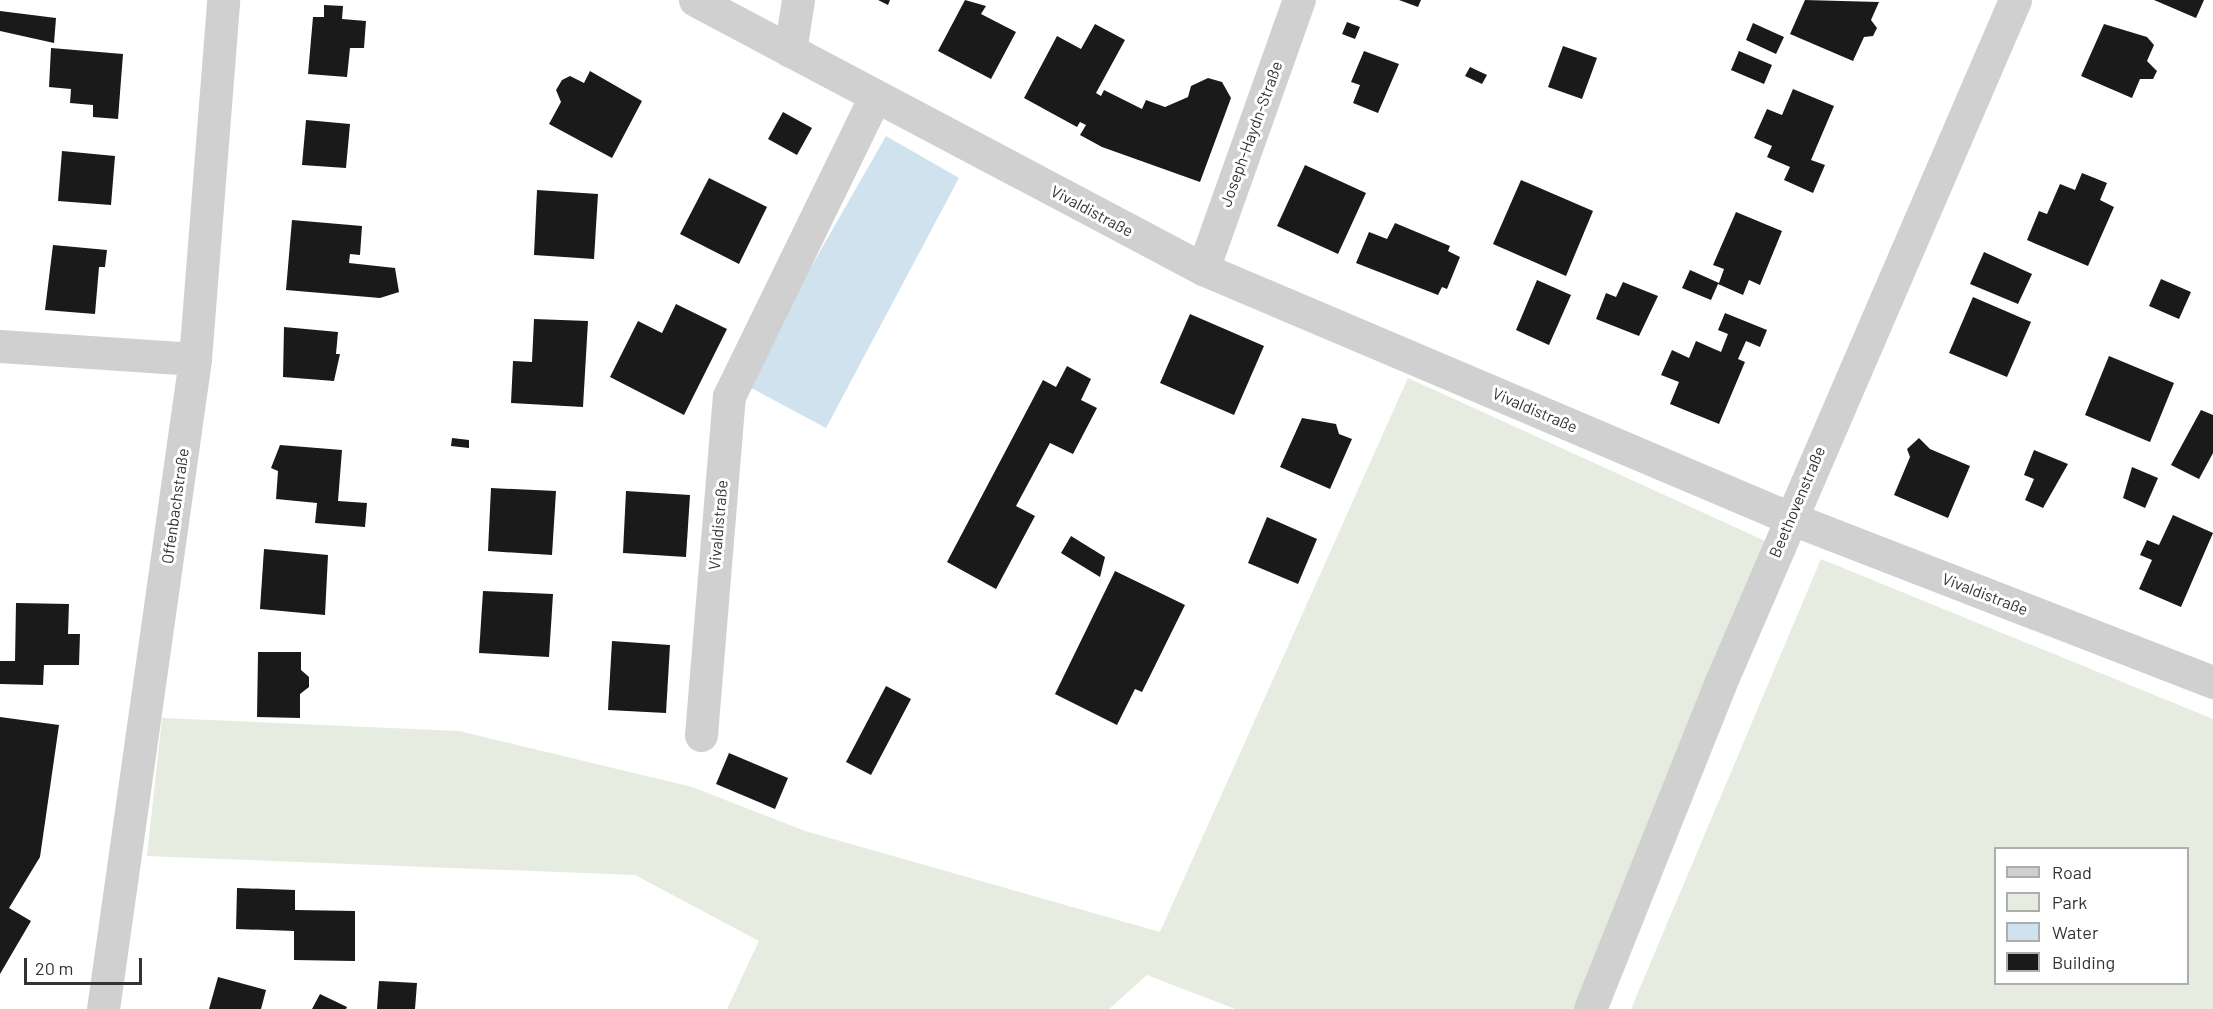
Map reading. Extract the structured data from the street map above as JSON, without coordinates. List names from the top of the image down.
{
  "streets": {
    "street": [
      "Joseph-Haydn-Straße",
      "Vivaldistraße",
      "Beethovenstraße",
      "Offenbachstraße"
    ]
  },
  "crossings": [
    ["Joseph-Haydn-Straße", "Vivaldistraße"],
    ["Vivaldistraße", "Beethovenstraße"]
  ],
  "legend": [
    "Road",
    "Park",
    "Water",
    "Building"
  ],
  "scale_bar": "20 m"
}
